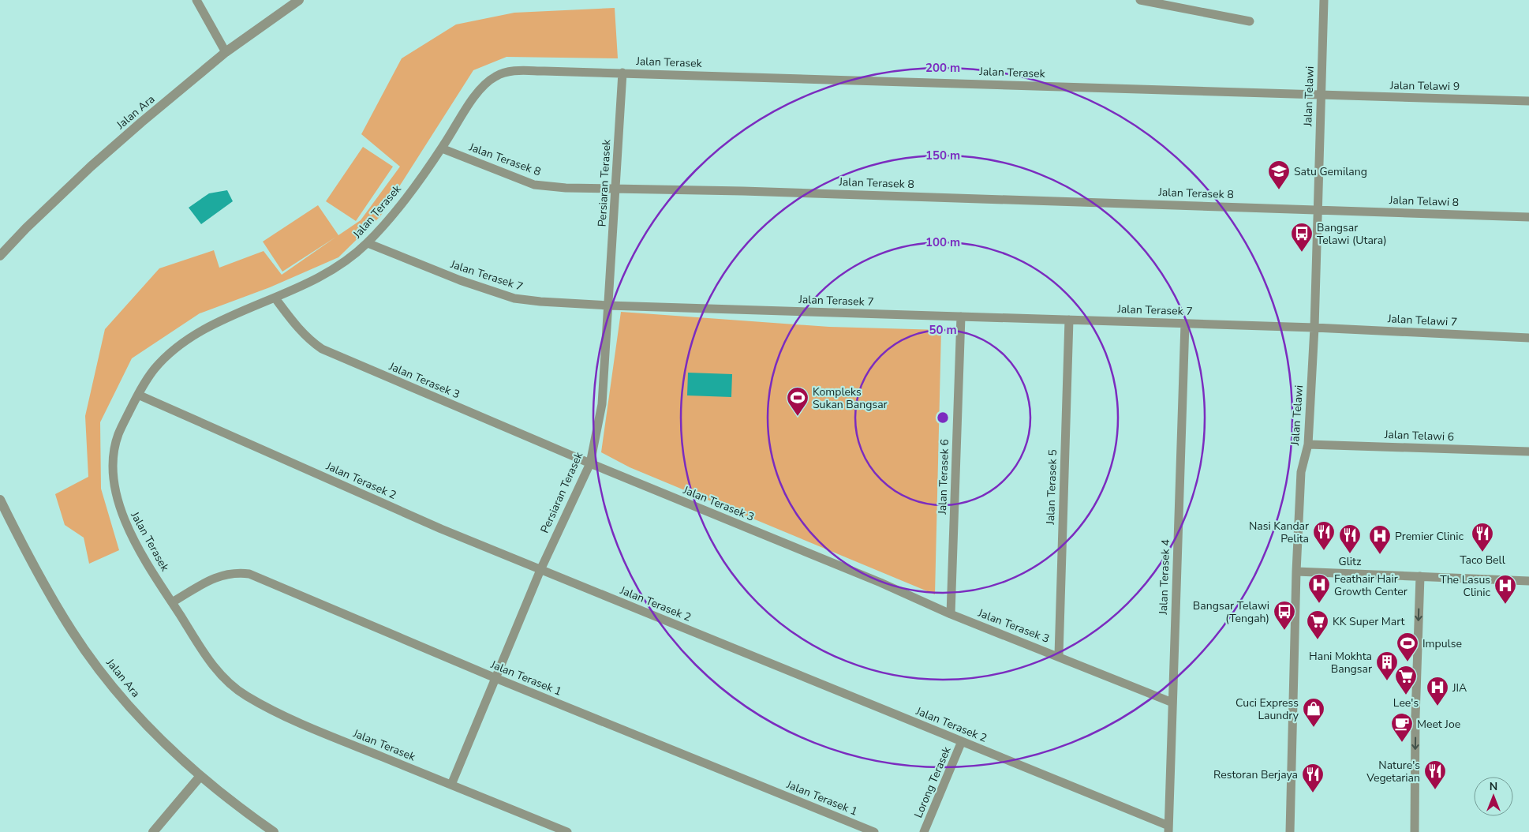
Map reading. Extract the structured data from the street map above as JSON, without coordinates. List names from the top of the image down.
{
  "streets": {
    "street": [
      "Jalan Terasek",
      "Jalan Telawi 9",
      "Jalan Telawi",
      "Jalan Ara",
      "Jalan Terasek 8",
      "Persiaran Terasek",
      "Jalan Telawi 8",
      "Jalan Terasek 7",
      "Jalan Telawi 7",
      "Jalan Terasek 3",
      "Jalan Telawi 6",
      "Jalan Terasek 6",
      "Jalan Terasek 2",
      "Jalan Terasek 5",
      "Jalan Terasek 4",
      "Jalan Terasek 1",
      "Lorong Terasek"
    ]
  },
  "crossings": [
    ["Jalan Terasek", "Jalan Telawi 9"],
    ["Jalan Terasek", "Jalan Telawi"],
    ["Jalan Terasek", "Jalan Terasek 8"],
    ["Jalan Terasek", "Persiaran Terasek"],
    ["Jalan Terasek", "Jalan Terasek 7"],
    ["Jalan Terasek", "Jalan Terasek 3"],
    ["Jalan Terasek", "Jalan Terasek 2"],
    ["Jalan Terasek", "Jalan Terasek 1"],
    ["Jalan Telawi 9", "Jalan Telawi"],
    ["Jalan Telawi", "Jalan Terasek 8"],
    ["Jalan Telawi", "Jalan Telawi 8"],
    ["Jalan Telawi", "Jalan Terasek 7"],
    ["Jalan Telawi", "Jalan Telawi 7"],
    ["Jalan Telawi", "Jalan Telawi 6"],
    ["Jalan Terasek 8", "Persiaran Terasek"],
    ["Jalan Terasek 8", "Jalan Telawi 8"],
    ["Persiaran Terasek", "Jalan Terasek 7"],
    ["Persiaran Terasek", "Jalan Terasek 3"],
    ["Persiaran Terasek", "Jalan Terasek 2"],
    ["Persiaran Terasek", "Jalan Terasek 1"],
    ["Jalan Terasek 7", "Jalan Telawi 7"],
    ["Jalan Terasek 7", "Jalan Terasek 6"],
    ["Jalan Terasek 7", "Jalan Terasek 5"],
    ["Jalan Terasek 7", "Jalan Terasek 4"],
    ["Jalan Terasek 3", "Jalan Terasek 6"],
    ["Jalan Terasek 3", "Jalan Terasek 5"],
    ["Jalan Terasek 3", "Jalan Terasek 4"],
    ["Jalan Terasek 2", "Jalan Terasek 4"],
    ["Jalan Terasek 2", "Lorong Terasek"]
  ],
  "places": {
    "school or university": ["Satu Gemilang"],
    "bus stop": ["Bangsar Telawi (Utara)", "Bangsar Telawi (Tengah)"],
    "sports": ["Kompleks Sukan Bangsar", "Impulse"],
    "restaurant": [
      "Nasi Kandar Pelita",
      "Taco Bell",
      "Glitz",
      "Nature's Vegetarian",
      "Restoran Berjaya"
    ],
    "hospital": [
      "Premier Clinic",
      "Feathair Hair Growth Center",
      "The Lasus Clinic",
      "JIA"
    ],
    "supermarket": ["KK Super Mart", "Lee's"],
    "building": ["Hani Mokhta Bangsar"],
    "shop": ["Cuci Express Laundry"],
    "cafe": ["Meet Joe"]
  },
  "north": "top",
  "rings": [
    "200 m",
    "150 m",
    "100 m",
    "50 m"
  ]
}
